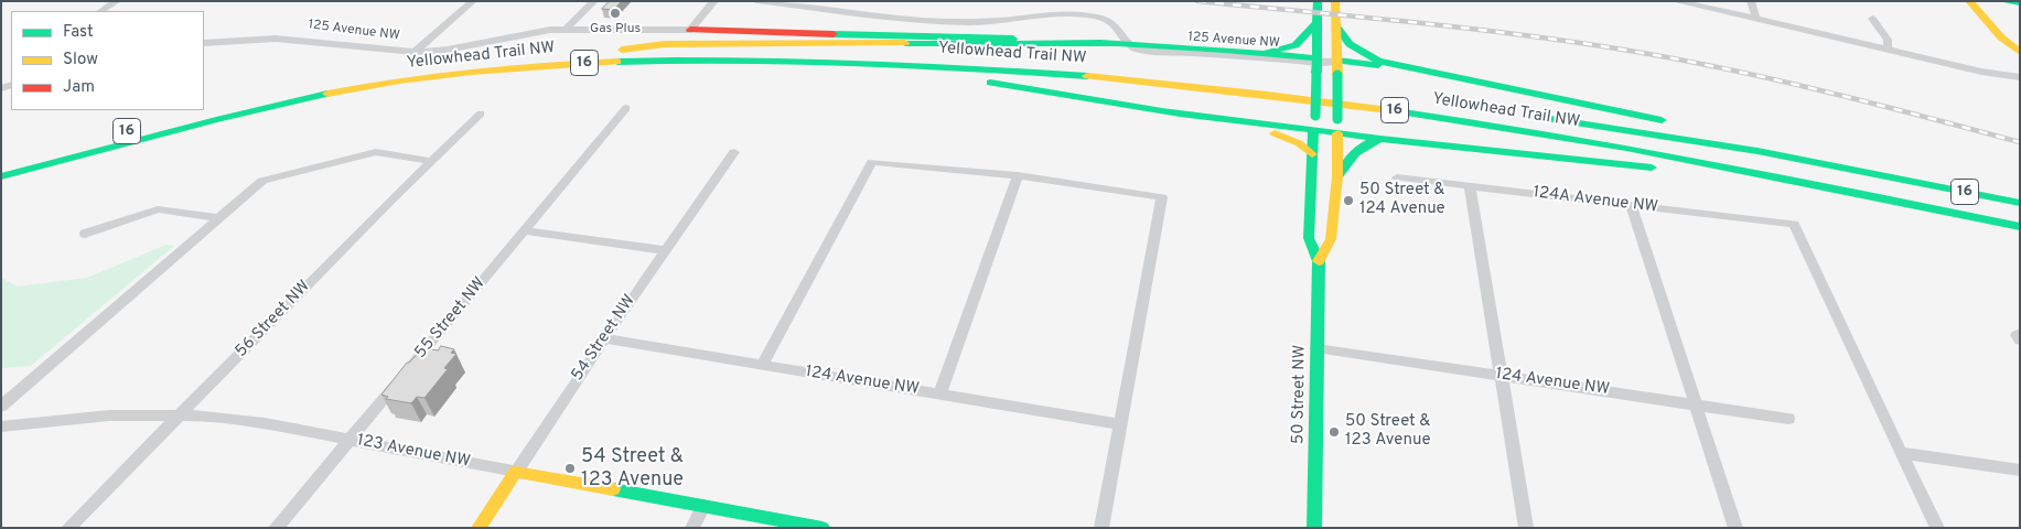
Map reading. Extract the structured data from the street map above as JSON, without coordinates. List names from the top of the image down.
{
  "streets": {
    "main road": [
      "125 Avenue NW",
      "Yellowhead Trail NW",
      "16",
      "54 Street NW",
      "50 Street NW",
      "123 Avenue NW"
    ],
    "street": [
      "124A Avenue NW",
      "55 Street NW",
      "56 Street NW",
      "124 Avenue NW"
    ]
  },
  "crossings": [
    ["125 Avenue NW", "50 Street NW"],
    ["55 Street NW", "123 Avenue NW"],
    ["56 Street NW", "123 Avenue NW"],
    ["54 Street NW", "124 Avenue NW"],
    ["54 Street NW", "123 Avenue NW"],
    ["124 Avenue NW", "50 Street NW"]
  ],
  "places": [
    "Gas Plus",
    "50 Street & 124 Avenue",
    "50 Street & 123 Avenue",
    "54 Street & 123 Avenue"
  ],
  "legend": ["Fast", "Slow", "Jam"]
}
